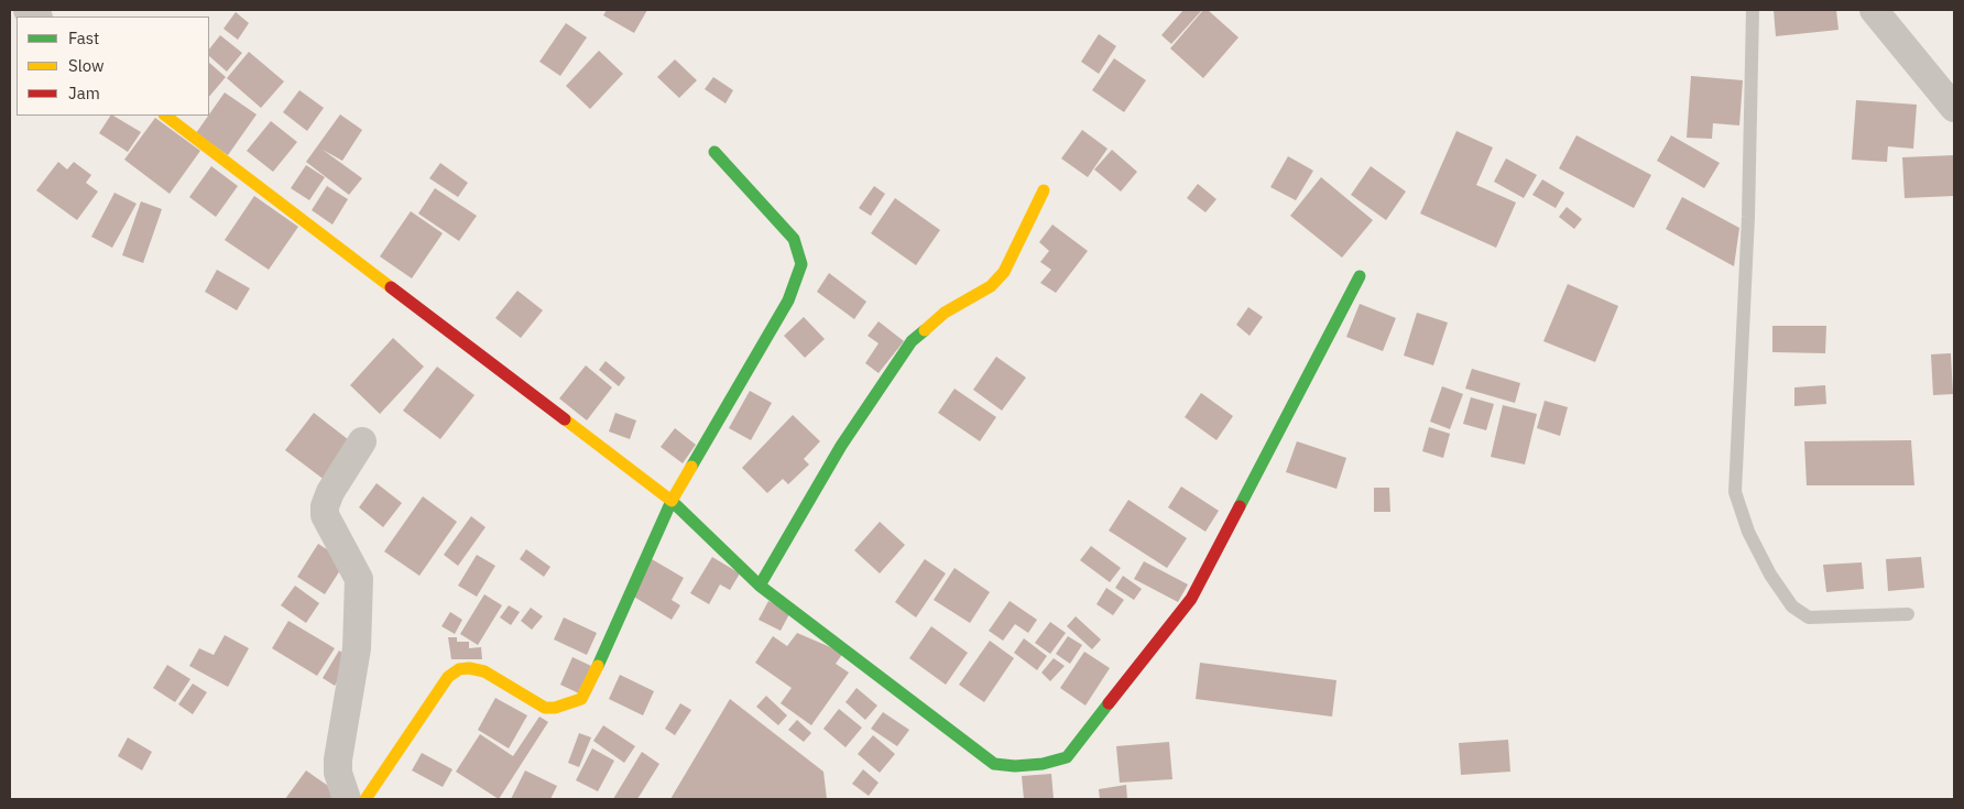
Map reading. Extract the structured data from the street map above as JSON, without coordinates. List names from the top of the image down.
{
  "legend": ["Fast", "Slow", "Jam"]
}
